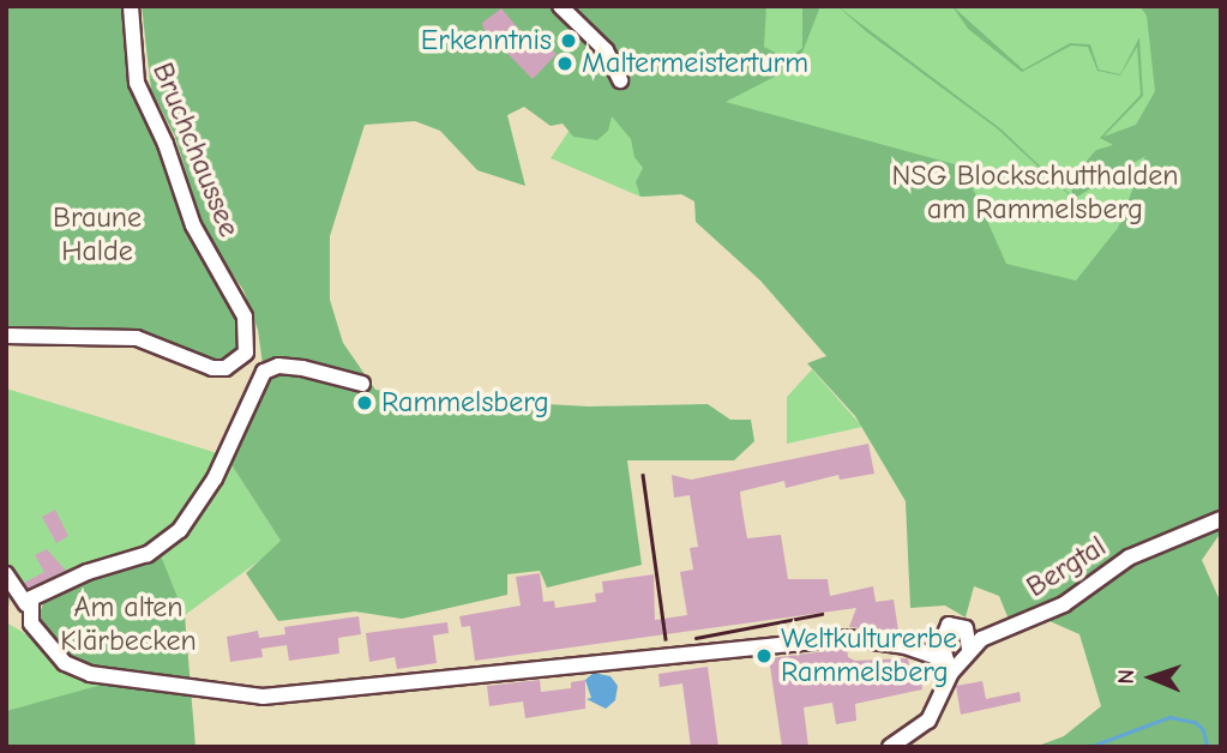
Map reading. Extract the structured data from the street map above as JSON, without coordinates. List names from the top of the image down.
{
  "streets": {
    "street": ["Bruchchaussee", "Bergtal"]
  },
  "parks": ["NSG Blockschutthalden am Rammelsberg", "Braune Halde", "Am alten Klärbecken"],
  "places": [
    "Erkenntnis",
    "Maltermeisterturm",
    "Rammelsberg",
    "Weltkulturerbe Rammelsberg"
  ],
  "north": "left"
}
